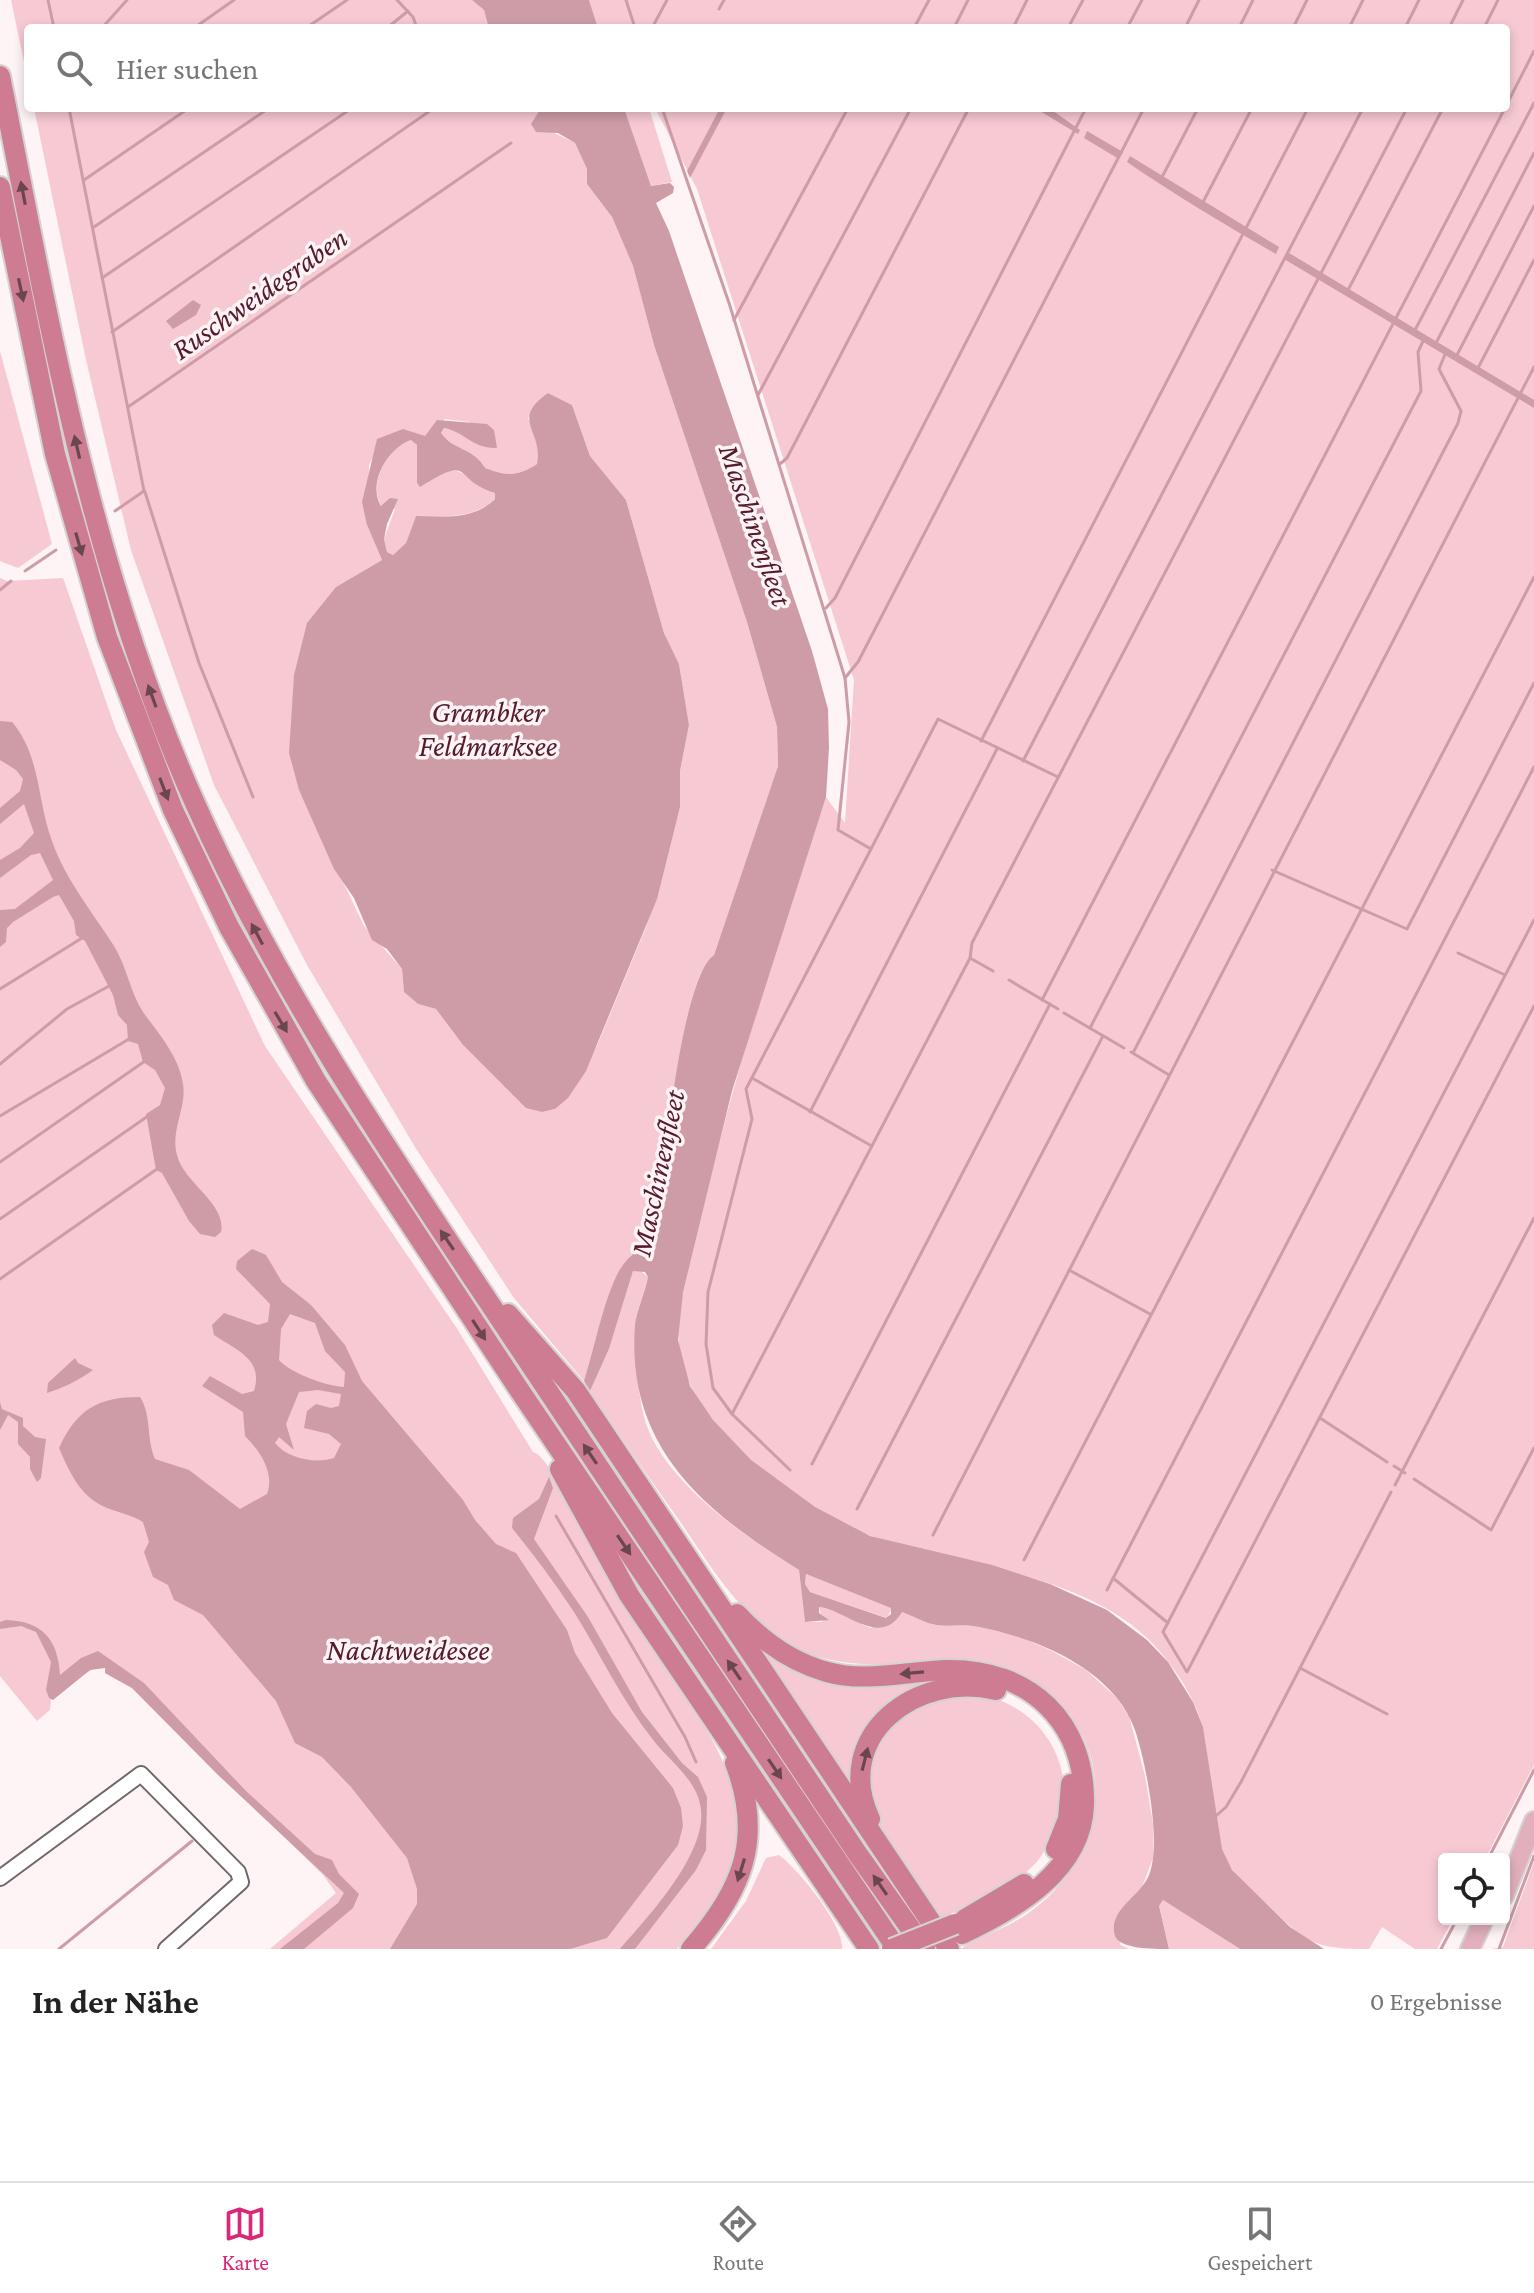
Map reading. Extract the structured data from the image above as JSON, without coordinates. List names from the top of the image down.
{
  "water": [
    "Ruschweidegraben",
    "Maschinenfleet",
    "Grambker Feldmarksee",
    "Nachtweidesee"
  ],
  "page": {
    "search": "Hier suchen",
    "heading": ["In der Nähe", "0 Ergebnisse"],
    "nav": ["Karte", "Route", "Gespeichert"]
  }
}
